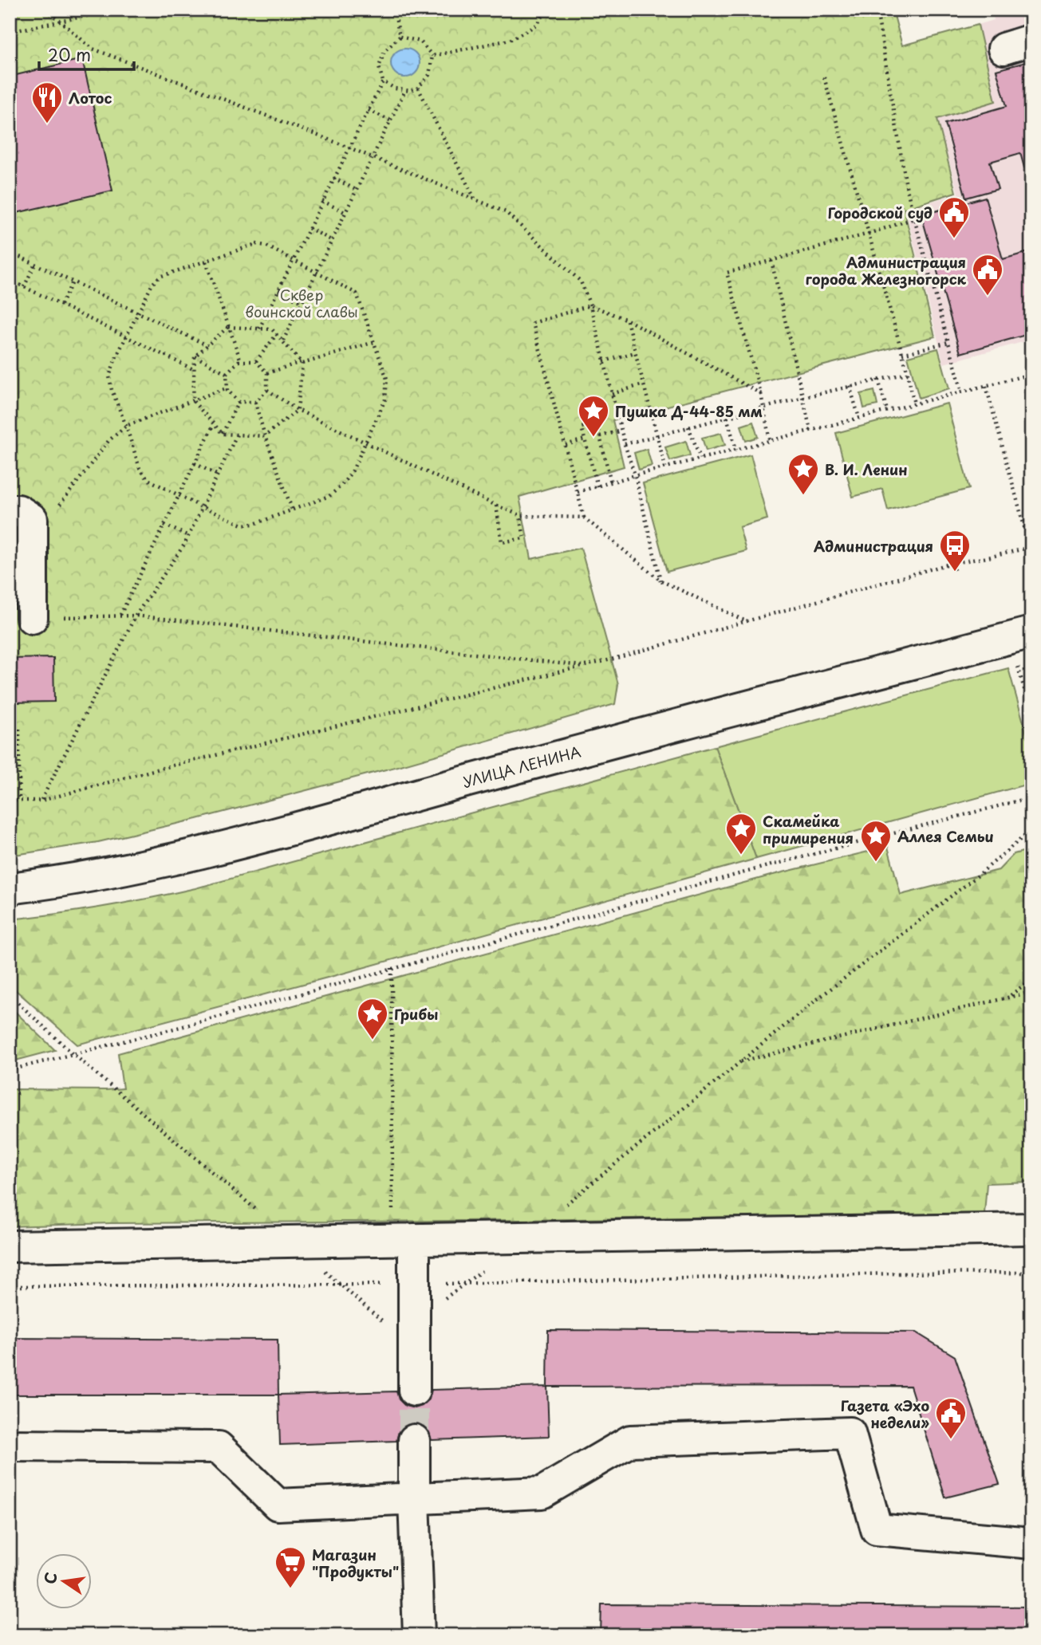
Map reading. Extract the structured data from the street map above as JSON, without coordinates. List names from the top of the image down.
{
  "streets": {
    "main road": ["УЛИЦА ЛЕНИНА"]
  },
  "parks": ["Сквер воинской славы"],
  "places": {
    "restaurant": ["Лотос"],
    "public building": ["Городской суд", "Администрация города Железногорск", "Газета «Эхо недели»"],
    "place": [
      "Пушка Д-44-85 мм",
      "В. И. Ленин",
      "Скамейка примирения",
      "Аллея Семьи",
      "Грибы"
    ],
    "bus stop": ["Администрация"],
    "supermarket": ["Магазин \"Продукты\""]
  },
  "scale_bar": "20 m",
  "north": "left"
}
